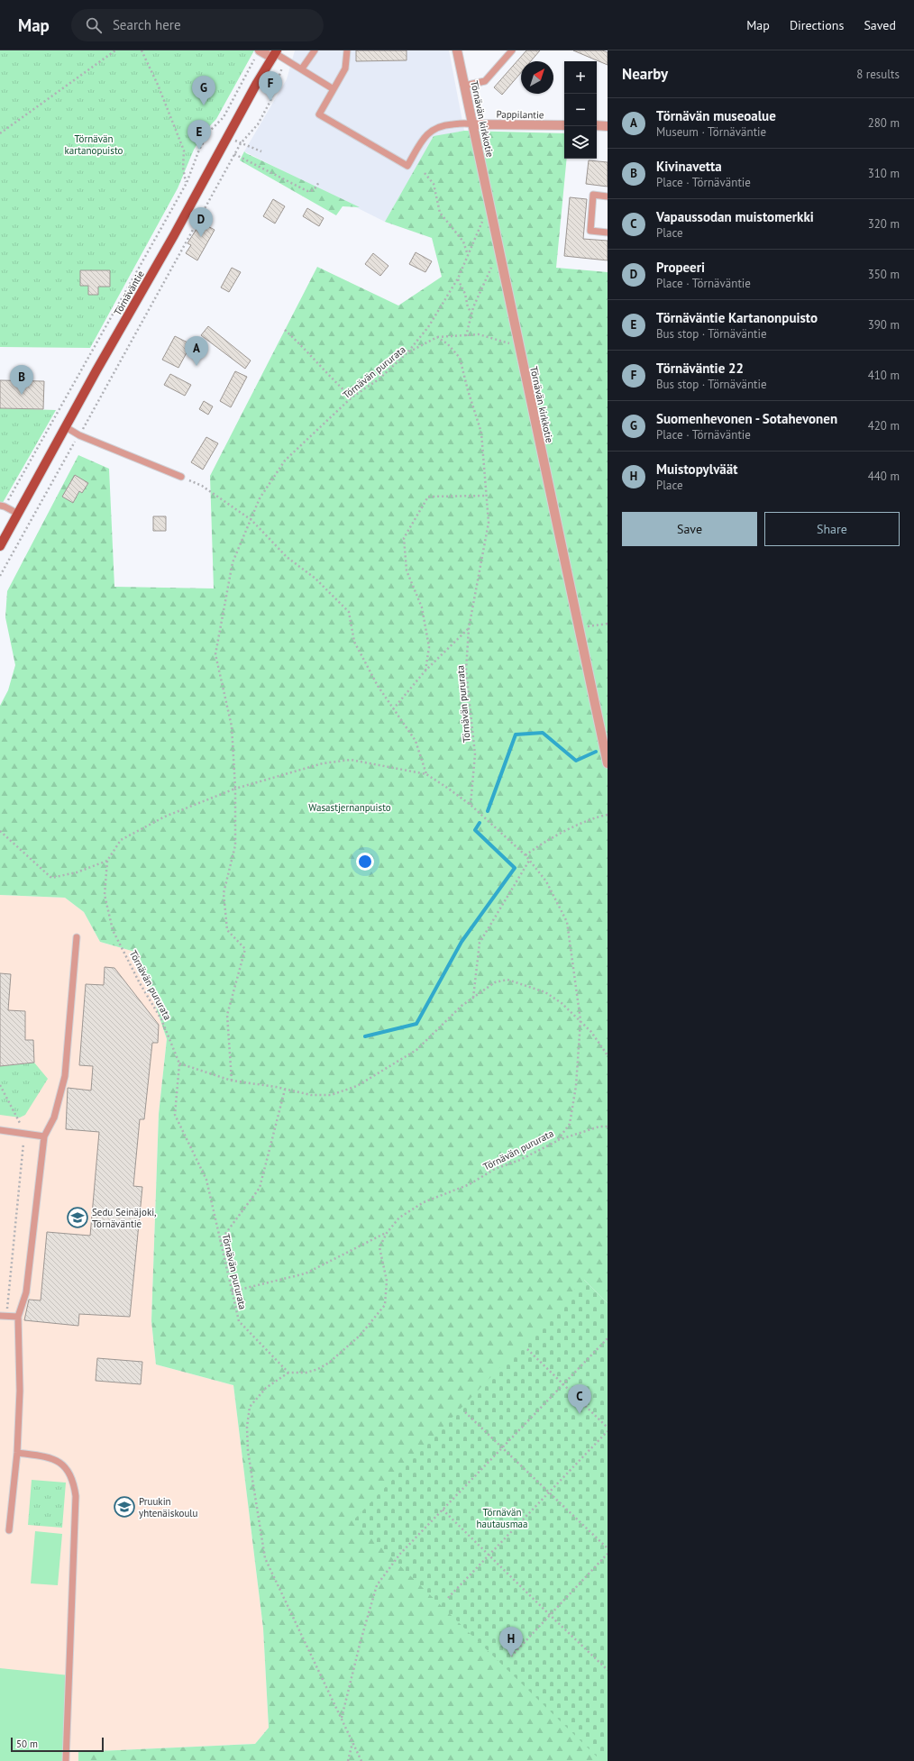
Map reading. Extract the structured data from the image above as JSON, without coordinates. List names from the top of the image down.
{
  "streets": {
    "main road": ["Törnäväntie"],
    "street": ["Pappilantie", "Törnävän kirkkotie"],
    "path": ["Törnävän pururata"]
  },
  "crossings": [
    ["Pappilantie", "Törnävän kirkkotie"]
  ],
  "parks": ["Törnävän kartanopuisto", "Wasastjernanpuisto", "Törnävän hautausmaa"],
  "places": {
    "school or university": ["Sedu Seinäjoki, Törnäväntie", "Pruukin yhtenäiskoulu"]
  },
  "scale_bar": "50 m",
  "north": "top right",
  "page": {
    "header": "Map",
    "search": "Search here",
    "nav": ["Map", "Directions", "Saved"],
    "heading": ["Nearby", "8 results"],
    "map_buttons": ["+", "−"],
    "pins": [
      "F",
      "G",
      "E",
      "D",
      "A",
      "B",
      "C",
      "H"
    ],
    "list": [
      {
        "mark": "A",
        "name": "Törnävän museoalue",
        "note": "Museum · Törnäväntie",
        "value": "280 m"
      },
      {
        "mark": "B",
        "name": "Kivinavetta",
        "note": "Place · Törnäväntie",
        "value": "310 m"
      },
      {
        "mark": "C",
        "name": "Vapaussodan muistomerkki",
        "note": "Place",
        "value": "320 m"
      },
      {
        "mark": "D",
        "name": "Propeeri",
        "note": "Place · Törnäväntie",
        "value": "350 m"
      },
      {
        "mark": "E",
        "name": "Törnäväntie Kartanonpuisto",
        "note": "Bus stop · Törnäväntie",
        "value": "390 m"
      },
      {
        "mark": "F",
        "name": "Törnäväntie 22",
        "note": "Bus stop · Törnäväntie",
        "value": "410 m"
      },
      {
        "mark": "G",
        "name": "Suomenhevonen - Sotahevonen",
        "note": "Place · Törnäväntie",
        "value": "420 m"
      },
      {
        "mark": "H",
        "name": "Muistopylväät",
        "note": "Place",
        "value": "440 m"
      }
    ],
    "buttons": ["Save", "Share"],
    "scale": "50 m"
  }
}
